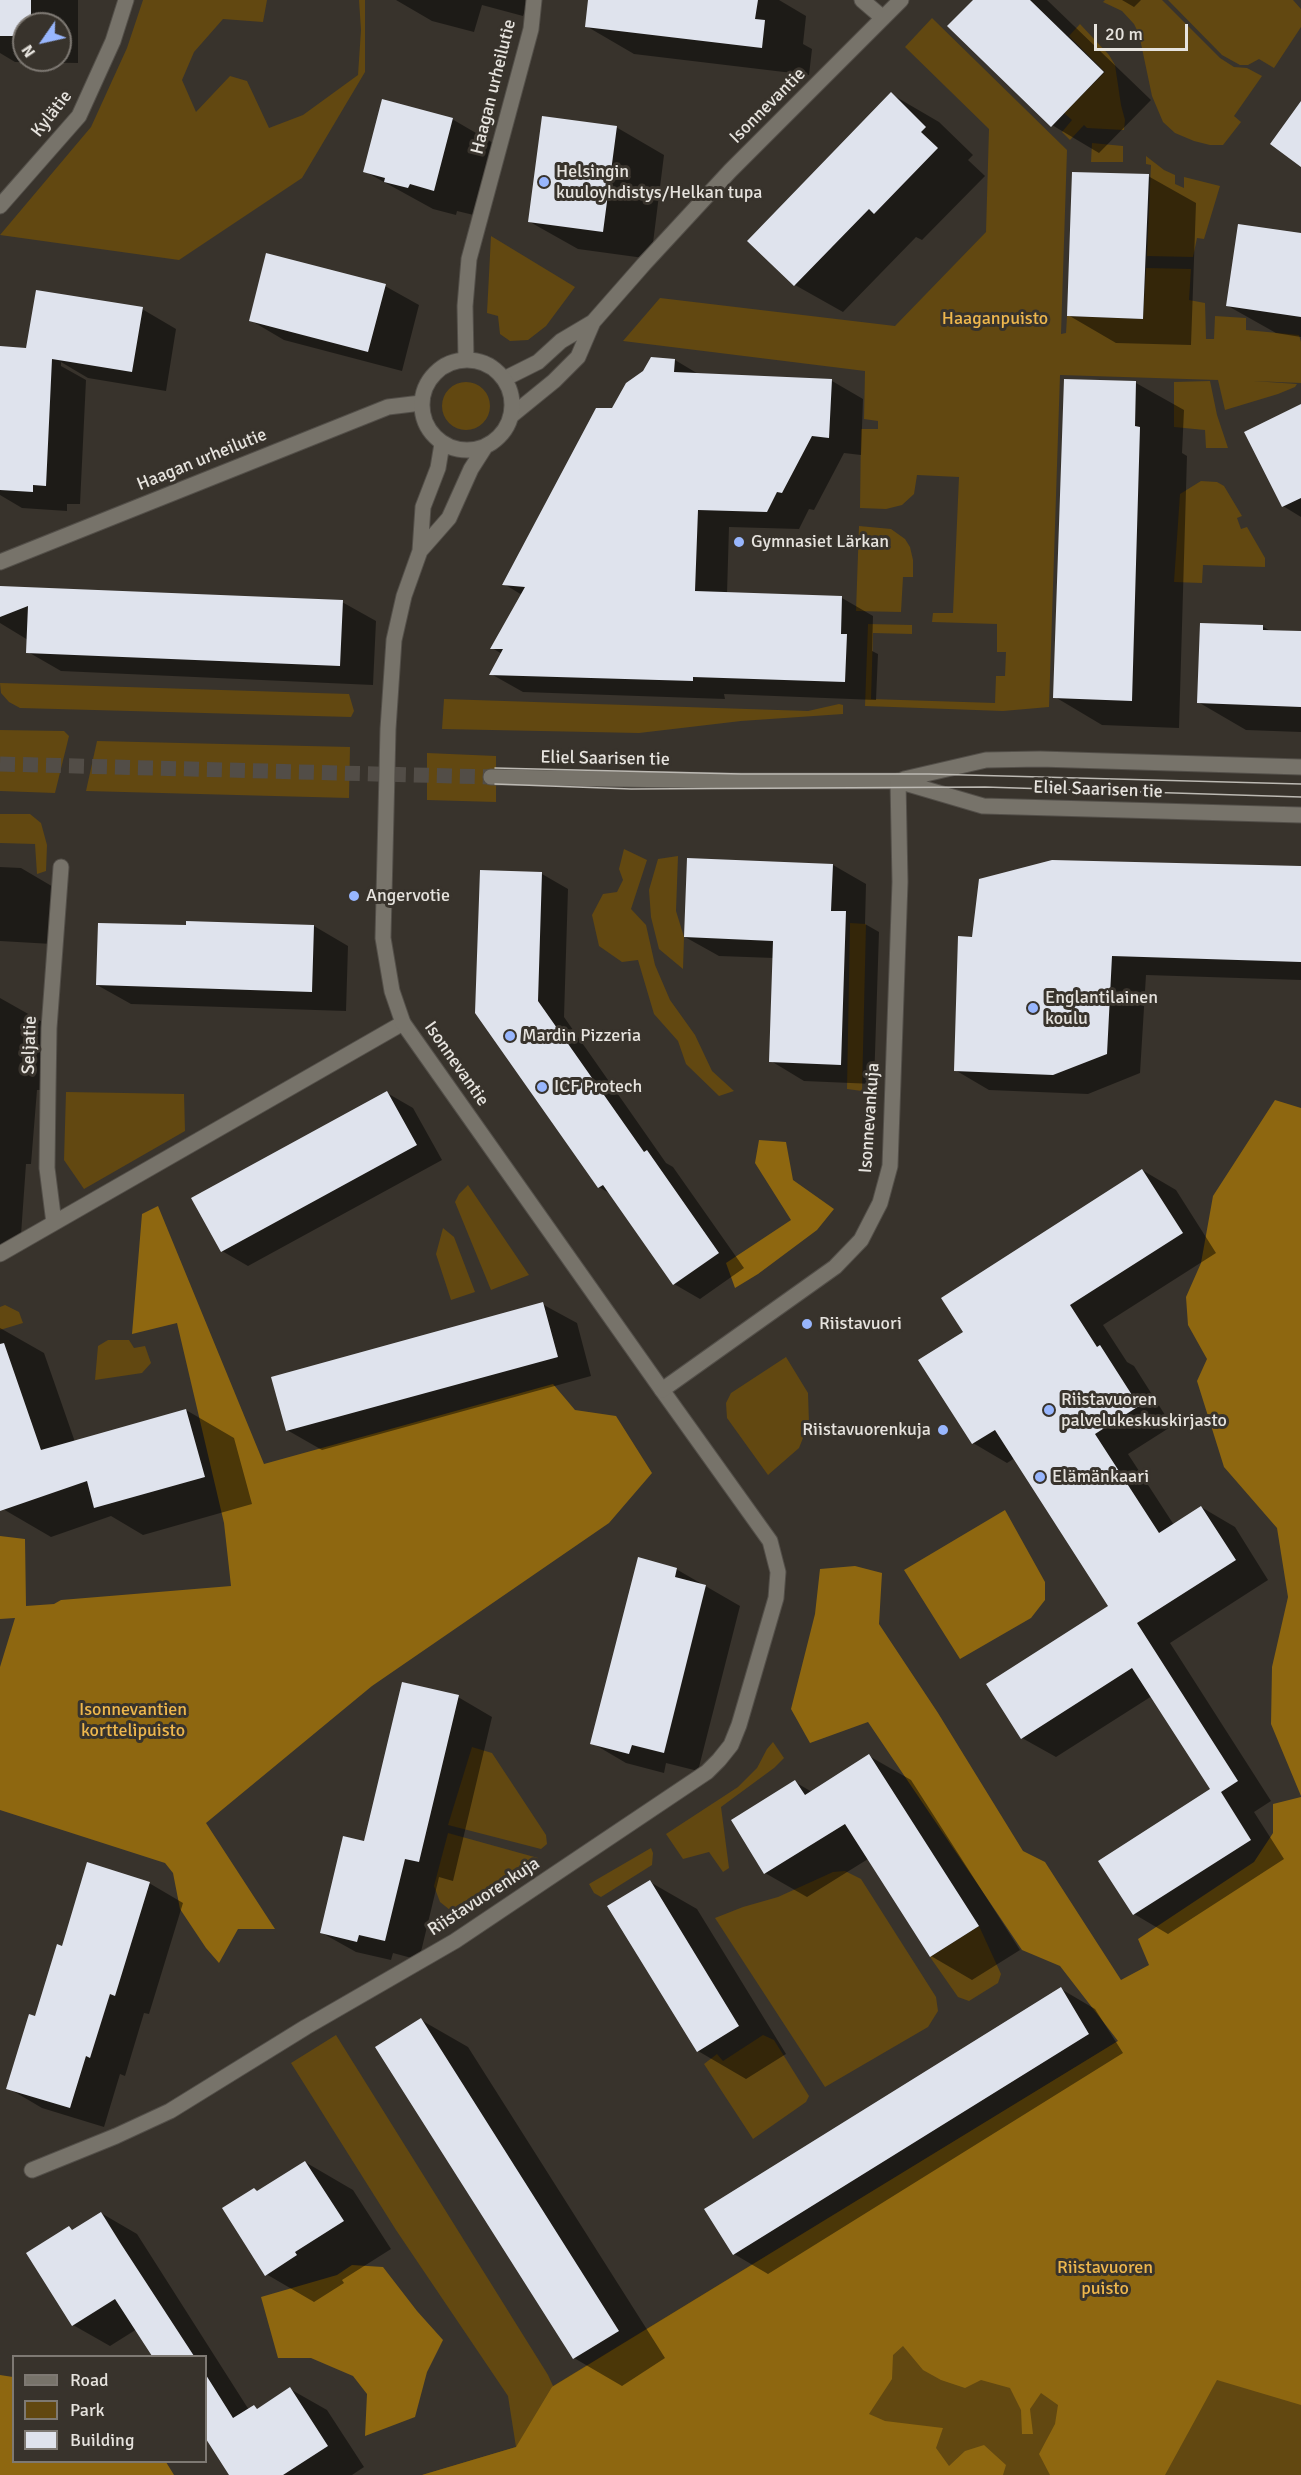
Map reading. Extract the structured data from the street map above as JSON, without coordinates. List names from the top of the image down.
{
  "streets": {
    "street": [
      "Haagan urheilutie",
      "Isonnevantie",
      "Kylätie",
      "Eliel Saarisen tie",
      "Seljatie",
      "Isonnevankuja",
      "Riistavuorenkuja"
    ]
  },
  "crossings": [
    ["Haagan urheilutie", "Isonnevantie"],
    ["Isonnevantie", "Isonnevankuja"],
    ["Isonnevantie", "Riistavuorenkuja"],
    ["Eliel Saarisen tie", "Isonnevankuja"]
  ],
  "parks": ["Haaganpuisto", "Isonnevantien korttelipuisto", "Riistavuoren puisto"],
  "places": [
    "Helsingin kuuloyhdistys/Helkan tupa",
    "Gymnasiet Lärkan",
    "Angervotie",
    "Englantilainen koulu",
    "Mardin Pizzeria",
    "ICF Protech",
    "Riistavuori",
    "Riistavuoren palvelukeskuskirjasto",
    "Riistavuorenkuja",
    "Elämänkaari"
  ],
  "legend": ["Road", "Park", "Building"],
  "scale_bar": "20 m",
  "north": "bottom left"
}
